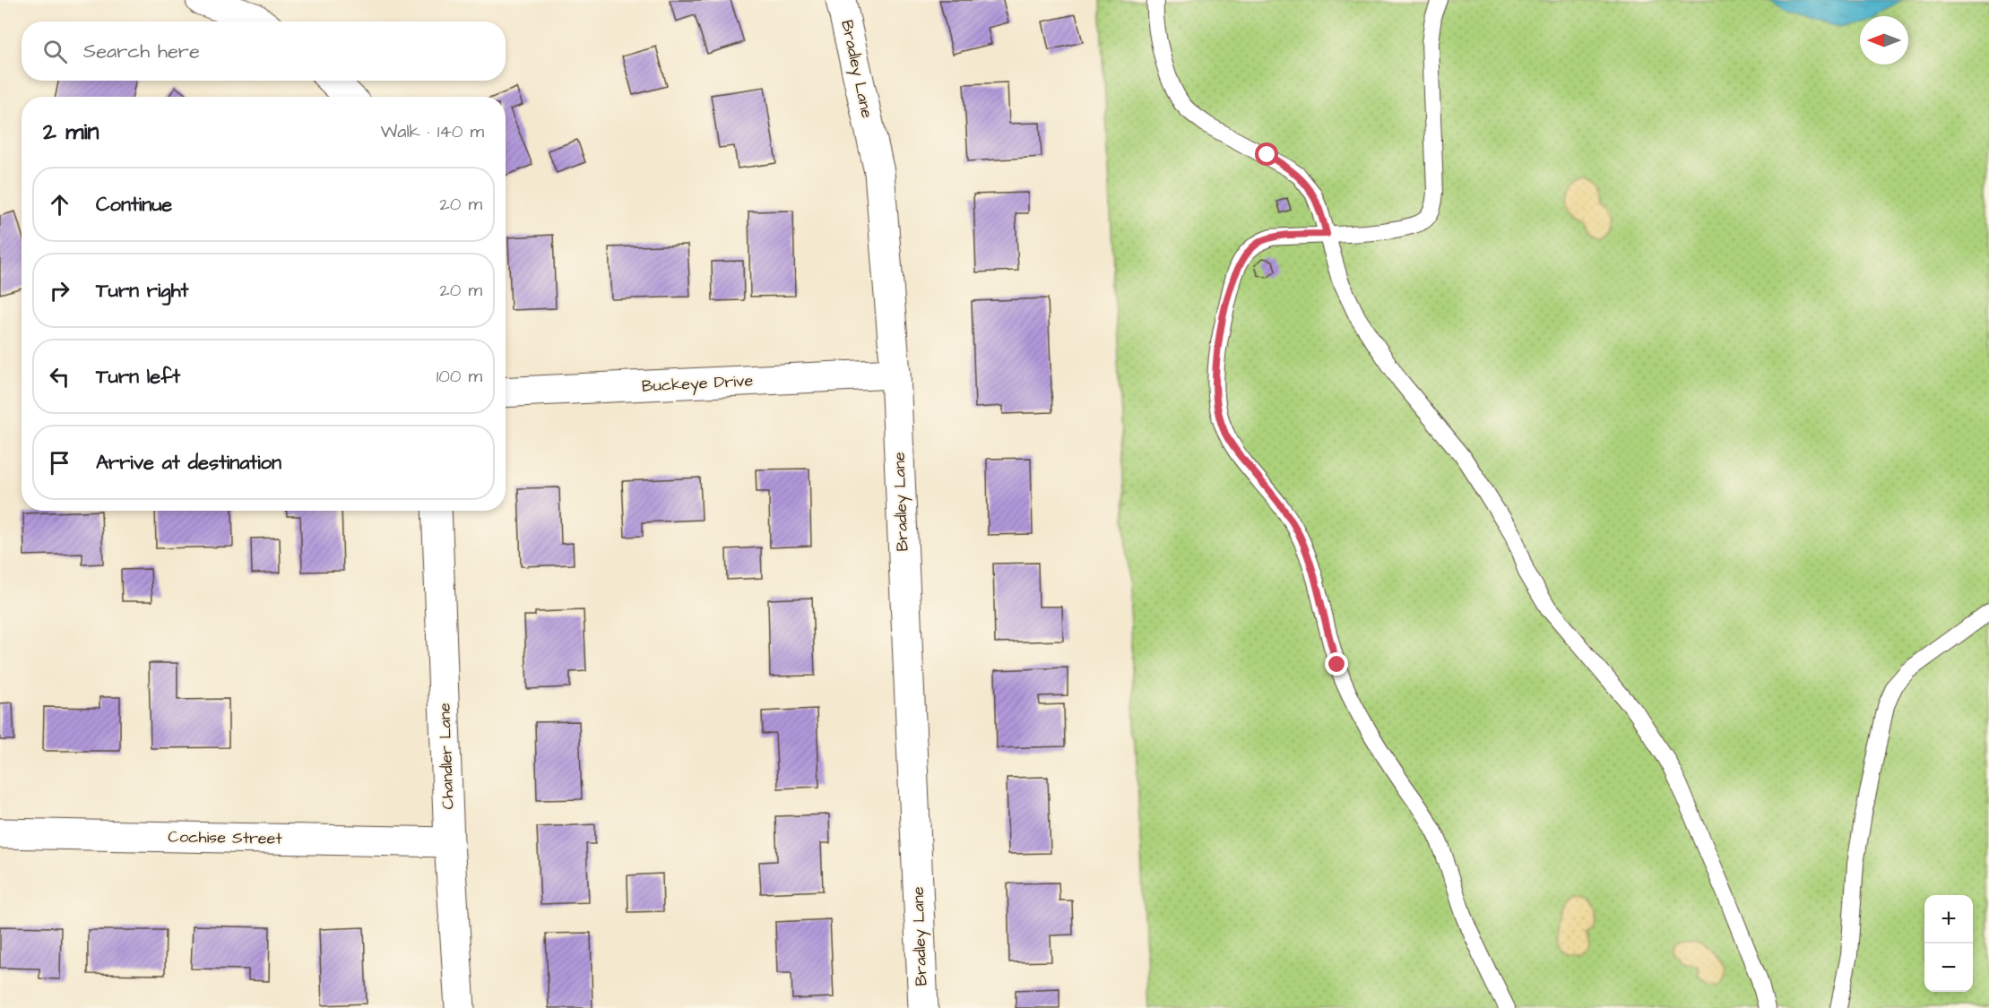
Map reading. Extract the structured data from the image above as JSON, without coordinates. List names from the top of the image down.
{
  "streets": {
    "street": [
      "Bradley Lane",
      "Buckeye Drive",
      "Chandler Lane",
      "Cochise Street"
    ]
  },
  "crossings": [
    ["Bradley Lane", "Buckeye Drive"],
    ["Chandler Lane", "Cochise Street"]
  ],
  "north": "left",
  "page": {
    "search": "Search here",
    "heading": ["2 min", "Walk · 140 m"],
    "list": [
      ["Continue", "20 m"],
      ["Turn right", "20 m"],
      ["Turn left", "100 m"],
      "Arrive at destination"
    ],
    "map_buttons": ["+", "−"]
  }
}
